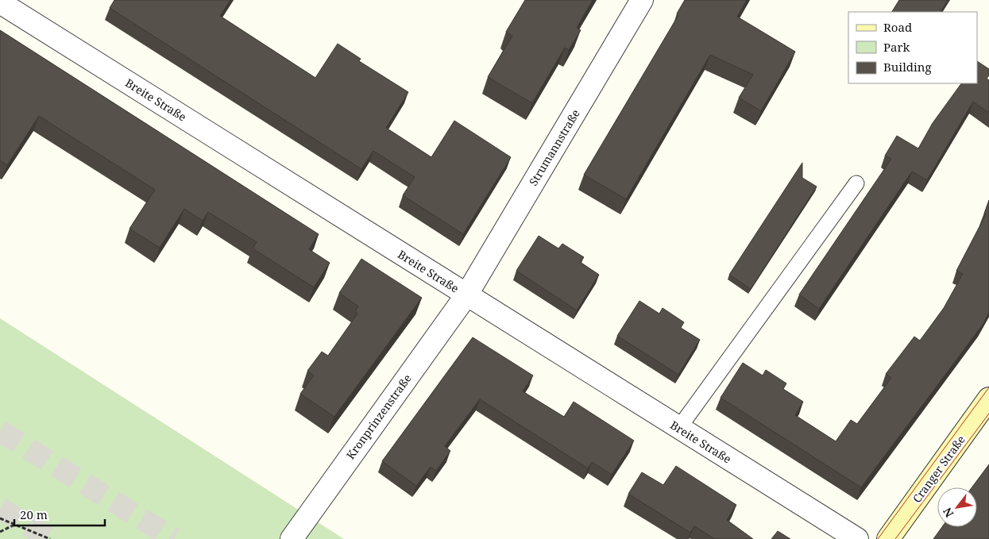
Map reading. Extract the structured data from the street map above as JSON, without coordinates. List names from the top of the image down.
{
  "streets": {
    "main road": ["Cranger Straße"],
    "street": ["Breite Straße", "Strumannstraße", "Kronprinzenstraße"]
  },
  "crossings": [
    ["Breite Straße", "Strumannstraße"],
    ["Breite Straße", "Kronprinzenstraße"],
    ["Strumannstraße", "Kronprinzenstraße"]
  ],
  "legend": ["Road", "Park", "Building"],
  "scale_bar": "20 m",
  "north": "bottom left"
}
